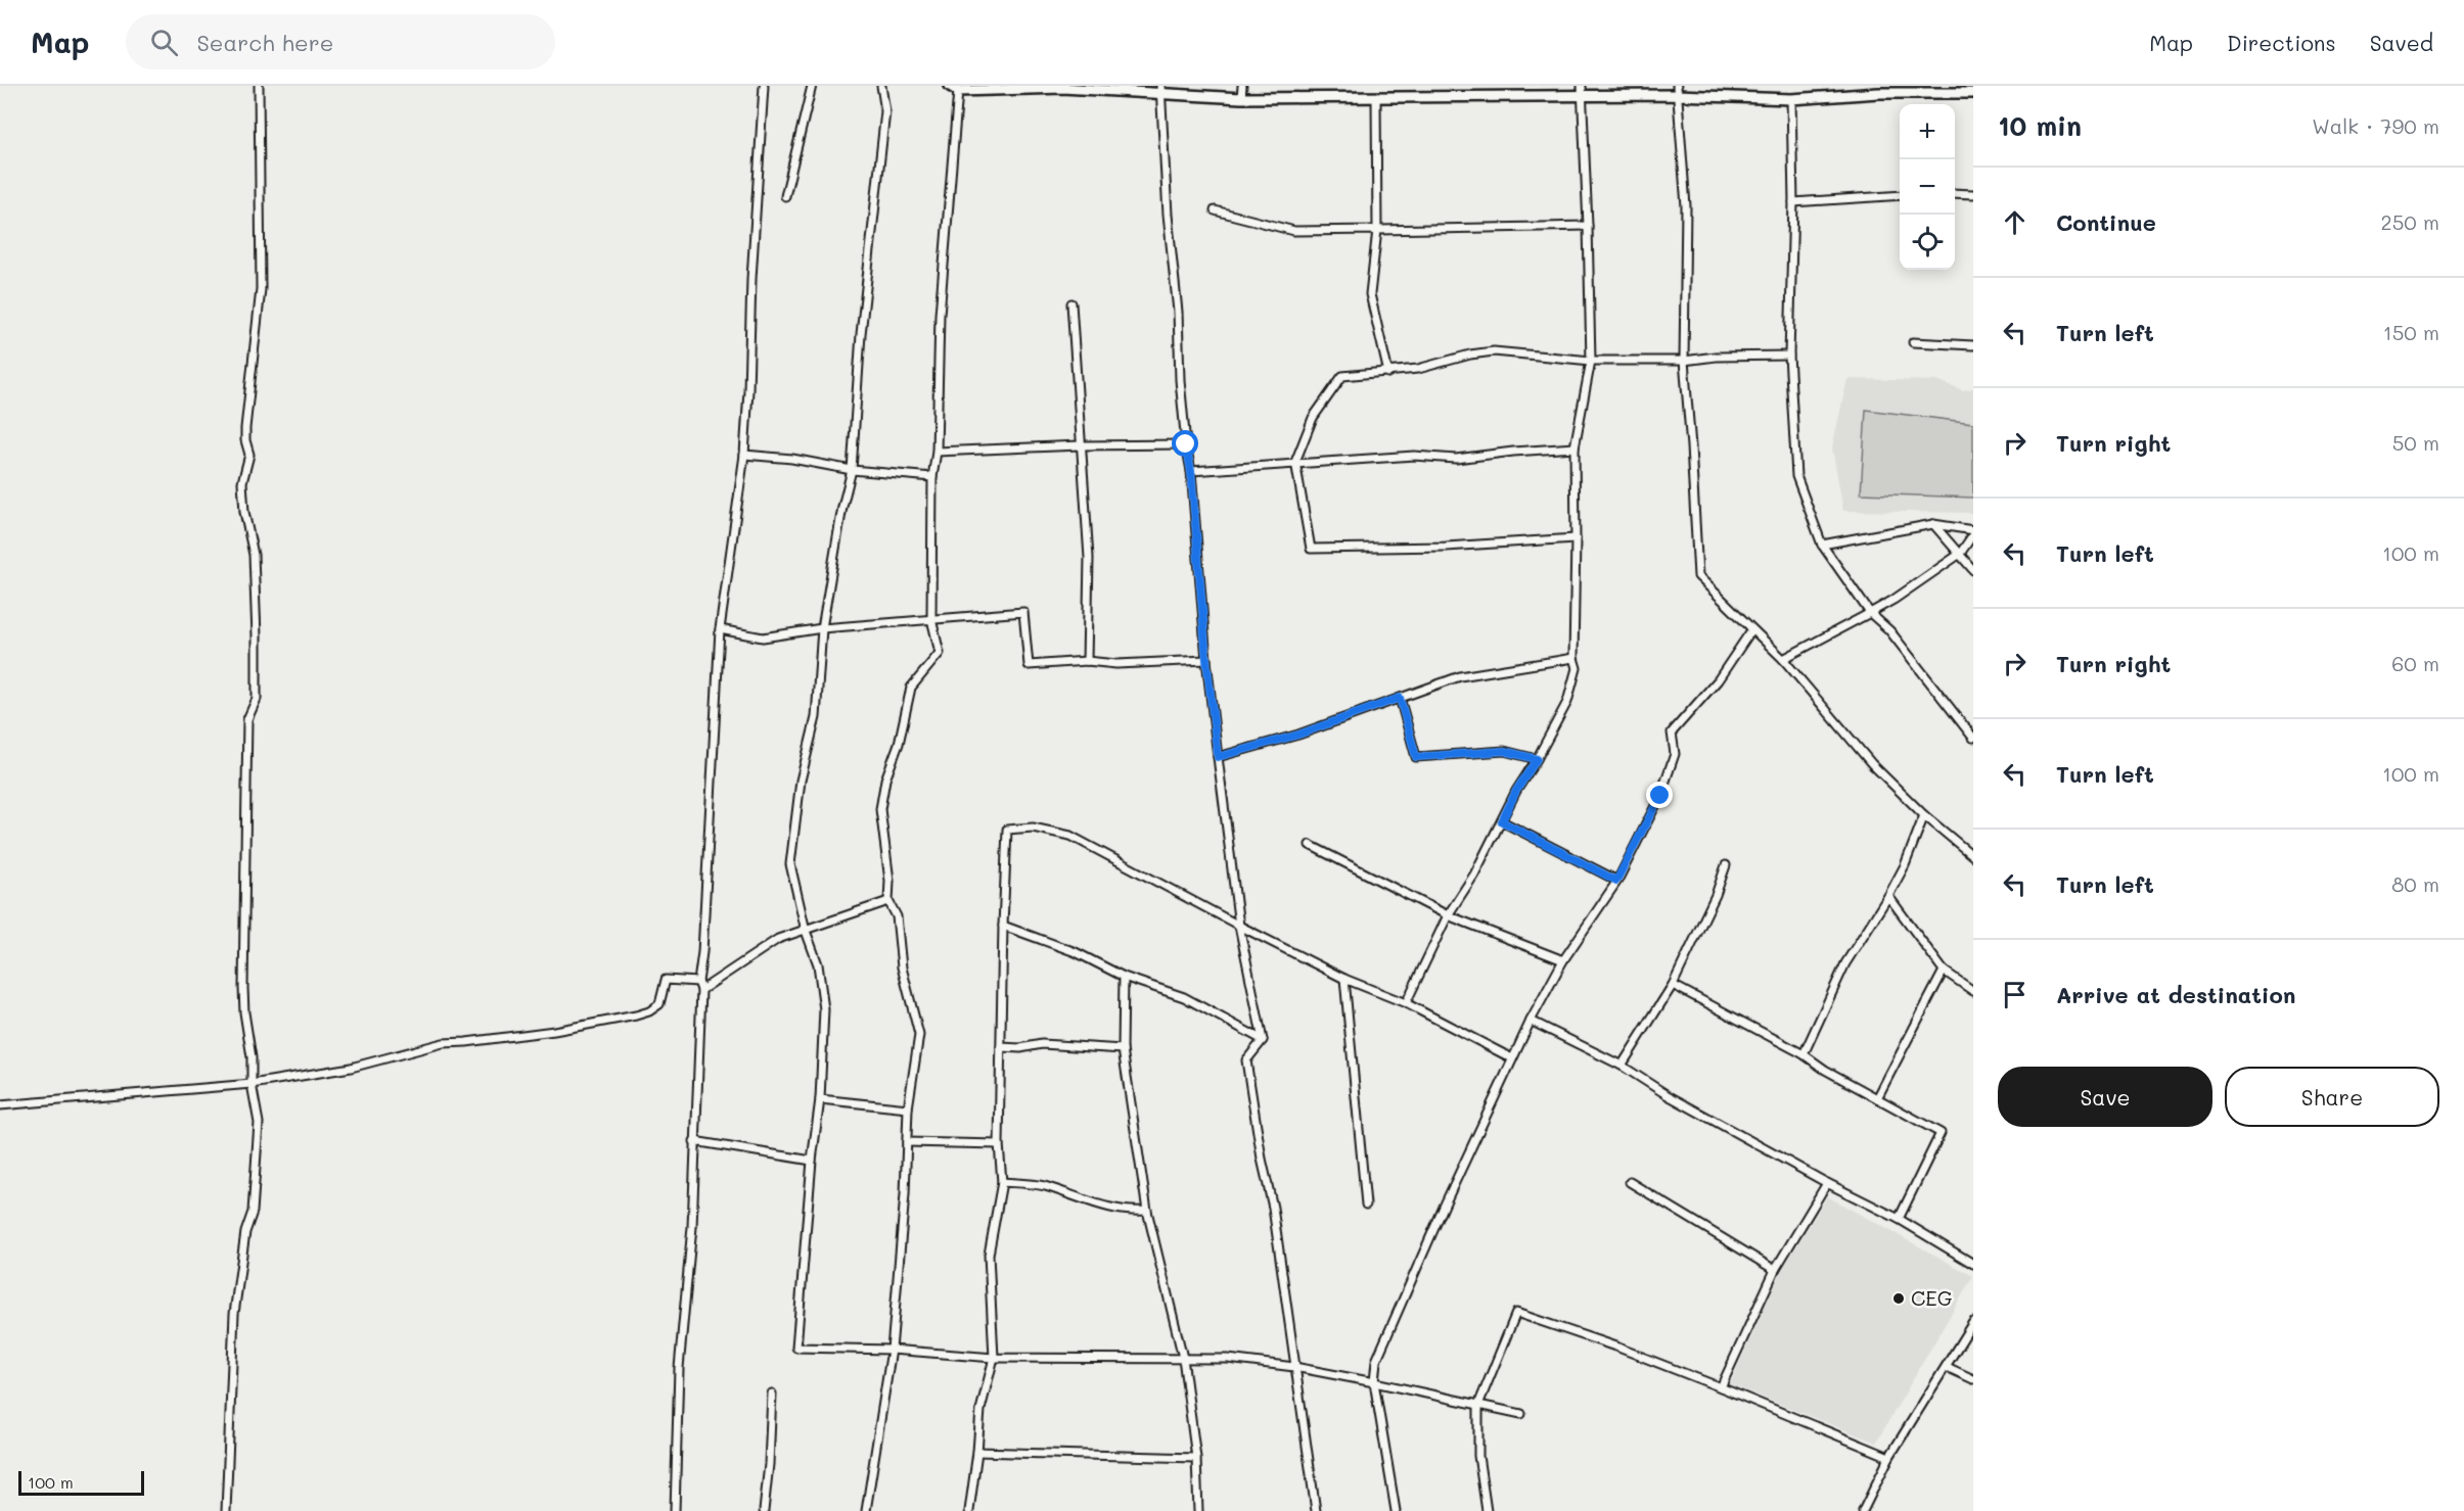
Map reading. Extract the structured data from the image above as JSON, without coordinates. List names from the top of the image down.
{
  "places": ["CEG"],
  "scale_bar": "100 m",
  "page": {
    "header": "Map",
    "search": "Search here",
    "nav": ["Map", "Directions", "Saved"],
    "heading": ["10 min", "Walk · 790 m"],
    "map_buttons": ["+", "−"],
    "list": [
      ["Continue", "250 m"],
      ["Turn left", "150 m"],
      ["Turn right", "50 m"],
      ["Turn left", "100 m"],
      ["Turn right", "60 m"],
      ["Turn left", "100 m"],
      ["Turn left", "80 m"],
      "Arrive at destination"
    ],
    "buttons": ["Save", "Share"],
    "scale": "100 m"
  }
}
